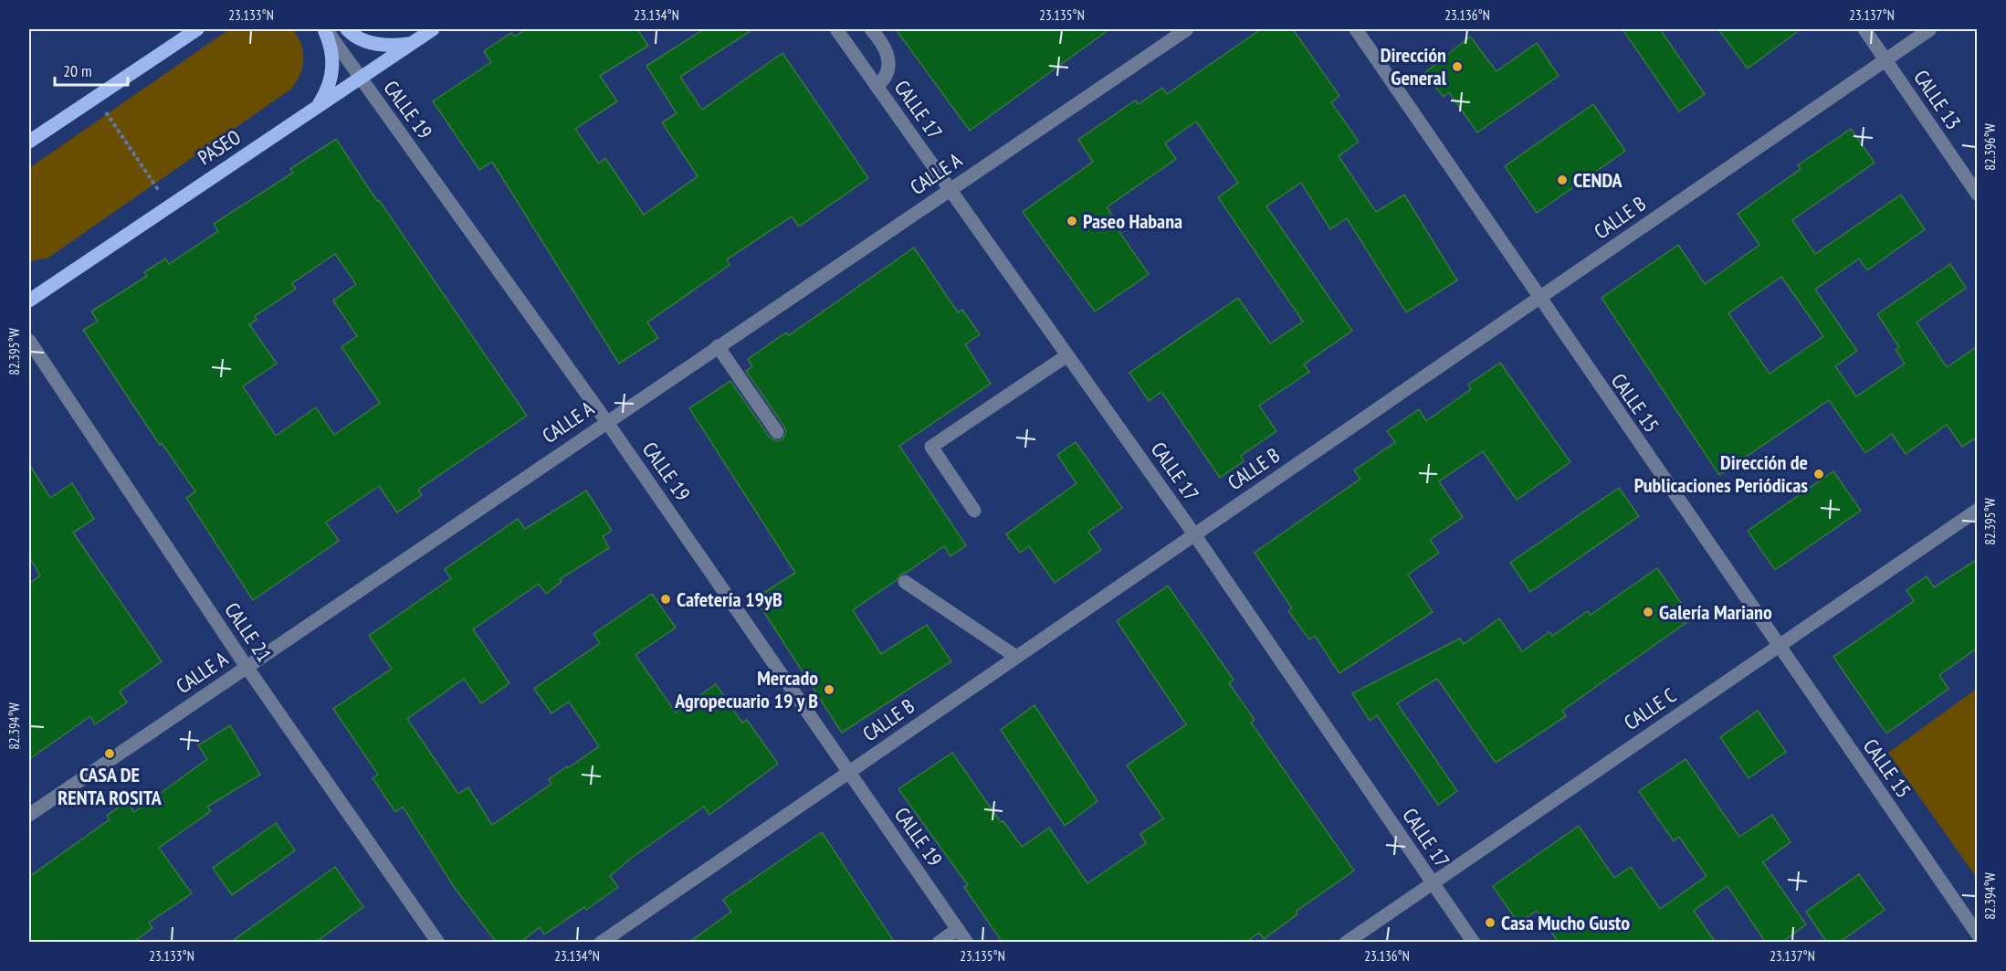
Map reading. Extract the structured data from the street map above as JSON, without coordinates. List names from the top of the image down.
{
  "streets": {
    "main road": ["PASEO"],
    "street": [
      "CALLE 13",
      "CALLE 19",
      "CALLE 17",
      "CALLE A",
      "CALLE B",
      "CALLE 15",
      "CALLE 21",
      "CALLE C"
    ]
  },
  "crossings": [
    ["CALLE 13", "CALLE B"],
    ["CALLE 19", "PASEO"],
    ["CALLE 19", "CALLE A"],
    ["CALLE 19", "CALLE B"],
    ["CALLE 17", "CALLE A"],
    ["CALLE 17", "CALLE B"],
    ["CALLE 17", "CALLE C"],
    ["CALLE A", "CALLE 21"],
    ["CALLE B", "CALLE 15"],
    ["CALLE 15", "CALLE C"]
  ],
  "places": [
    "Dirección General",
    "CENDA",
    "Paseo Habana",
    "Dirección de Publicaciones Periódicas",
    "Cafetería 19yB",
    "Galería Mariano",
    "Mercado Agropecuario 19 y B",
    "CASA DE RENTA ROSITA",
    "Casa Mucho Gusto"
  ],
  "scale_bar": "20 m",
  "coordinates": [
    "23.133°N",
    "23.134°N",
    "23.135°N",
    "23.136°N",
    "23.137°N",
    "82.396°W",
    "82.395°W",
    "82.394°W"
  ]
}
